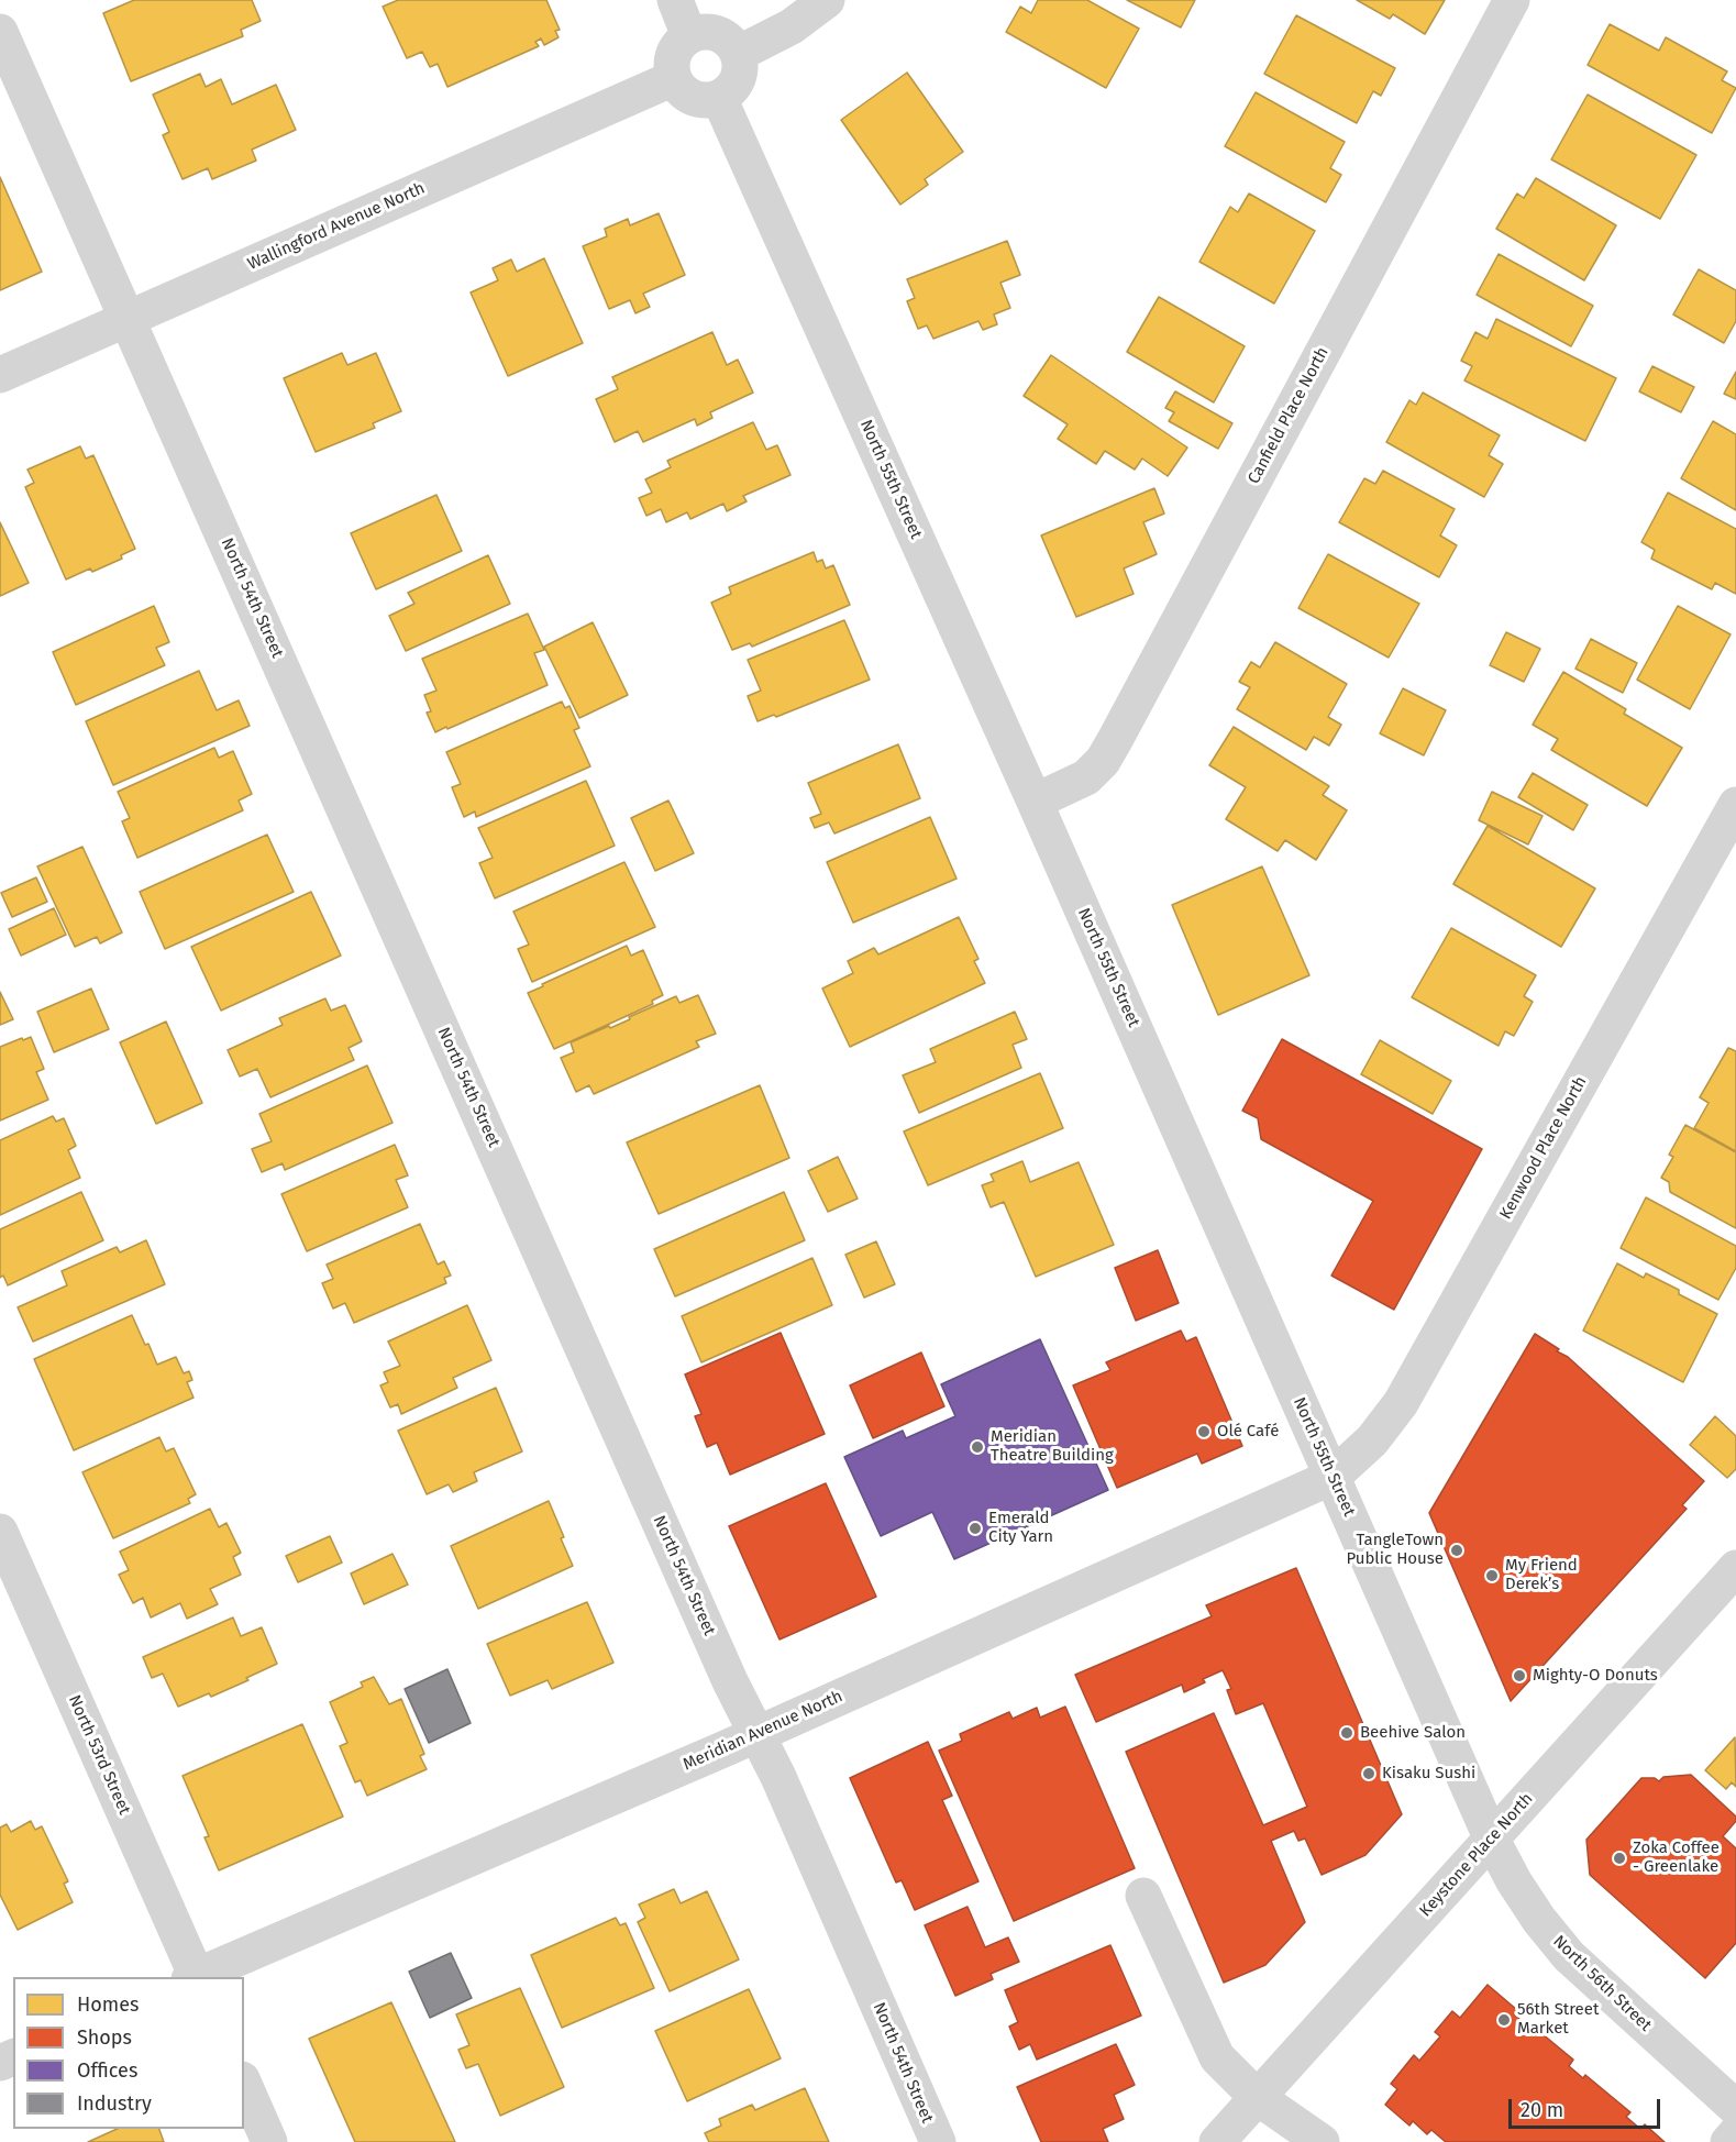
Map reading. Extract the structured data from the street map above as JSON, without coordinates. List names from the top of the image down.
{
  "streets": {
    "street": [
      "Wallingford Avenue North",
      "Canfield Place North",
      "North 55th Street",
      "North 54th Street",
      "Kenwood Place North",
      "Meridian Avenue North",
      "North 53rd Street",
      "Keystone Place North",
      "North 56th Street"
    ]
  },
  "crossings": [
    ["Wallingford Avenue North", "North 55th Street"],
    ["Wallingford Avenue North", "North 54th Street"],
    ["Canfield Place North", "North 55th Street"],
    ["North 55th Street", "Kenwood Place North"],
    ["North 55th Street", "Meridian Avenue North"],
    ["North 55th Street", "Keystone Place North"],
    ["North 55th Street", "North 56th Street"],
    ["North 54th Street", "Meridian Avenue North"],
    ["Kenwood Place North", "Meridian Avenue North"],
    ["Keystone Place North", "North 56th Street"]
  ],
  "places": [
    "Olé Café",
    "Meridian Theatre Building",
    "Emerald City Yarn",
    "TangleTown Public House",
    "My Friend Derek’s",
    "Mighty-O Donuts",
    "Beehive Salon",
    "Kisaku Sushi",
    "Zoka Coffee - Greenlake",
    "56th Street Market"
  ],
  "legend": [
    "Homes",
    "Shops",
    "Offices",
    "Industry"
  ],
  "scale_bar": "20 m"
}
